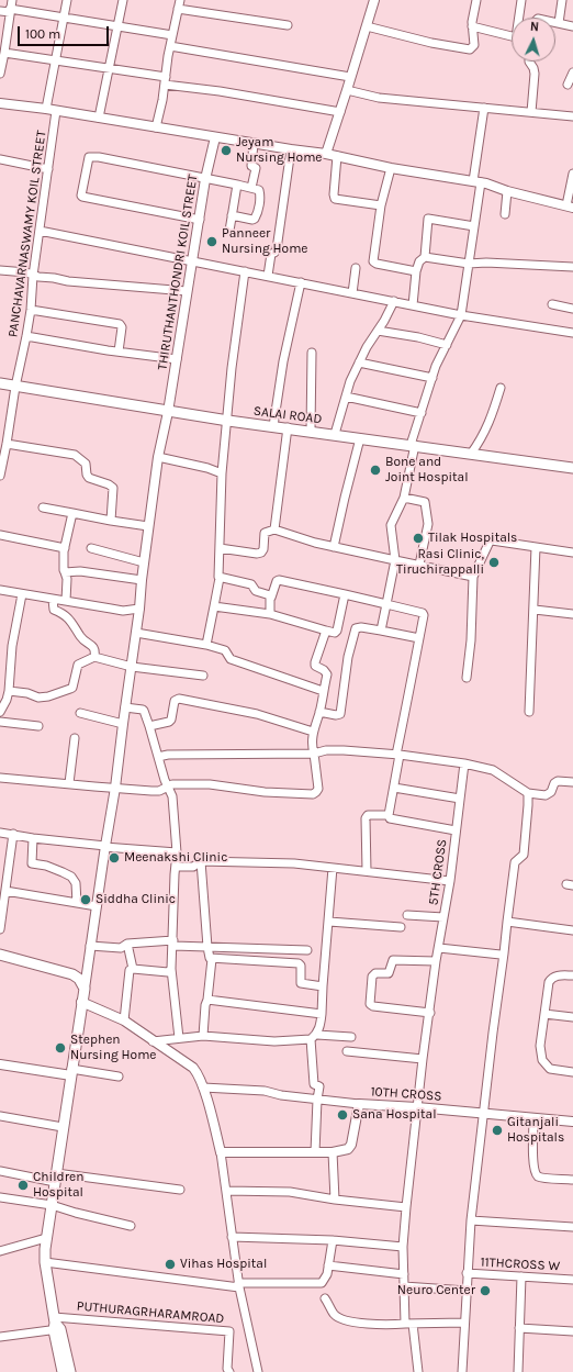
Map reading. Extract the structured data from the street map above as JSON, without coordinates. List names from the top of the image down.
{
  "streets": {
    "main road": ["SALAI ROAD"],
    "street": [
      "PANCHAVARNASWAMY KOIL STREET",
      "THIRUTHANTHONDRI KOIL STREET",
      "5TH CROSS",
      "10TH CROSS",
      "11THCROSS W",
      "PUTHURAGRHARAMROAD"
    ]
  },
  "crossings": [
    ["PANCHAVARNASWAMY KOIL STREET", "SALAI ROAD"],
    ["THIRUTHANTHONDRI KOIL STREET", "SALAI ROAD"],
    ["5TH CROSS", "10TH CROSS"]
  ],
  "places": [
    "Jeyam Nursing Home",
    "Panneer Nursing Home",
    "Bone and Joint Hospital",
    "Tilak Hospitals",
    "Rasi Clinic, Tiruchirappalli",
    "Meenakshi Clinic",
    "Siddha Clinic",
    "Stephen Nursing Home",
    "Sana Hospital",
    "Gitanjali Hospitals",
    "Children Hospital",
    "Vihas Hospital",
    "Neuro Center"
  ],
  "scale_bar": "100 m",
  "north": "top"
}
